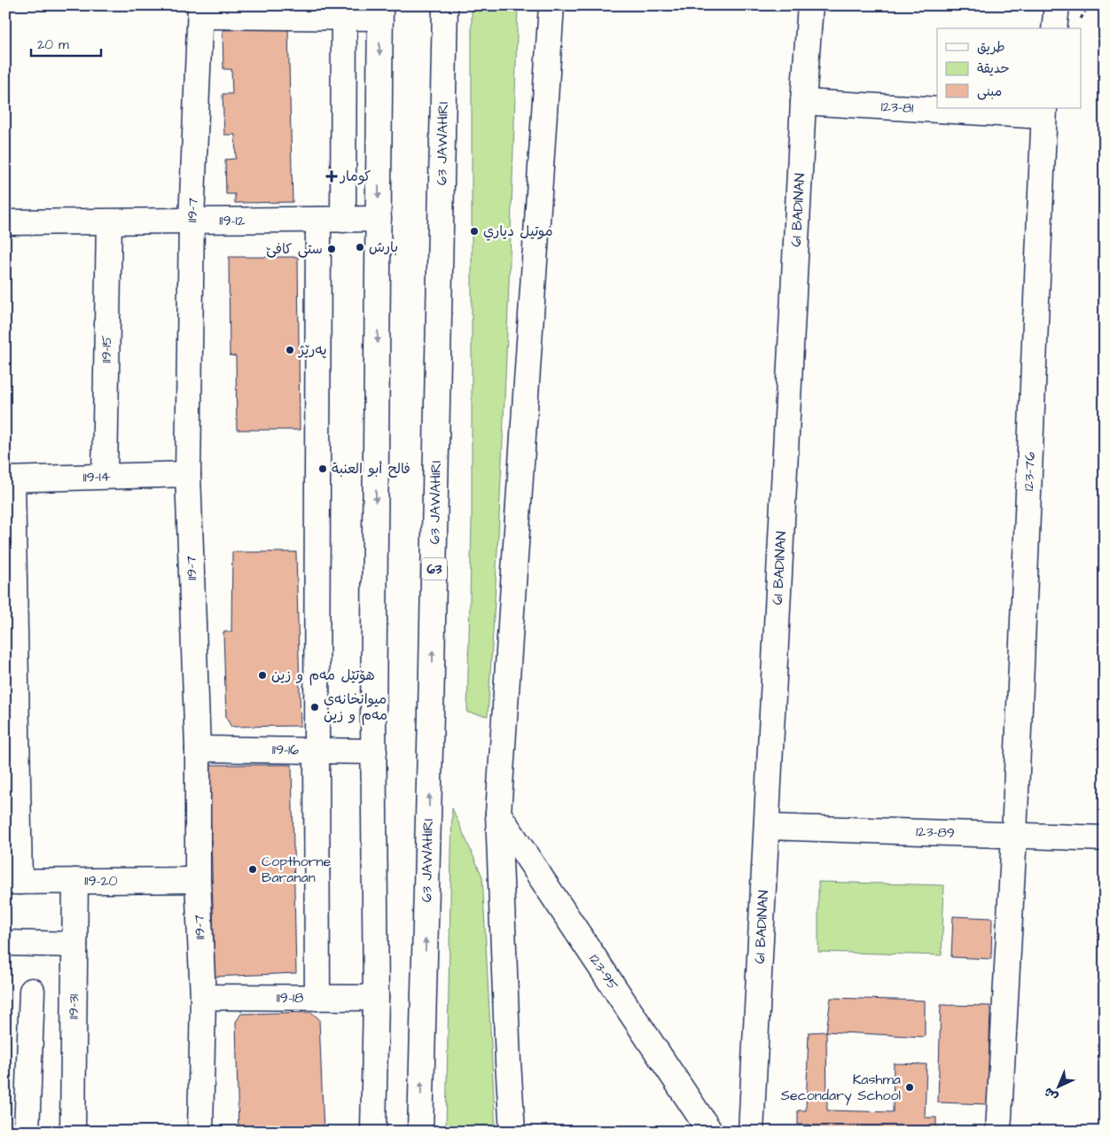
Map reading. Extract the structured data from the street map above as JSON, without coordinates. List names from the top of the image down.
{
  "streets": {
    "street": [
      "123-81",
      "63 JAWAHIRI",
      "119-7",
      "61 BADINAN",
      "119-12",
      "119-15",
      "123-76",
      "119-14",
      "63",
      "119-16",
      "123-89",
      "119-20",
      "123-95",
      "119-18",
      "119-31"
    ]
  },
  "crossings": [
    ["123-81", "61 BADINAN"],
    ["123-81", "123-76"],
    ["119-7", "119-12"],
    ["119-7", "119-14"],
    ["119-7", "119-16"],
    ["119-7", "119-20"],
    ["119-7", "119-18"],
    ["61 BADINAN", "123-89"],
    ["119-12", "119-15"],
    ["119-15", "119-14"],
    ["123-76", "123-89"],
    ["119-20", "119-31"]
  ],
  "places": {
    "health": ["کومار"],
    "other": [
      "موتيل دياري",
      "بارش",
      "ستی کافێ",
      "پەرێژ",
      "فالح أبو العنبة",
      "هۆتێل مەم و زین",
      "میوانخانەی مەم و زین",
      "Copthorne Baranan",
      "Kashma Secondary School"
    ]
  },
  "legend": ["طريق", "حديقة", "مبنى"],
  "scale_bar": "20 m",
  "north": "bottom left"
}
